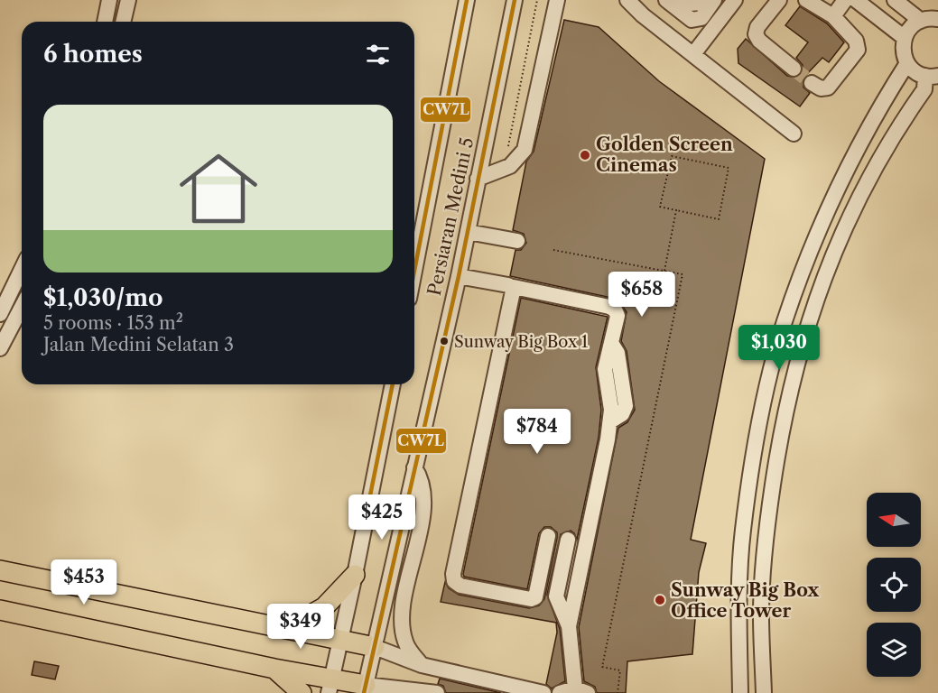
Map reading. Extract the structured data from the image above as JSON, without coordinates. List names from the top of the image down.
{
  "streets": {
    "street": ["Persiaran Medini 5"]
  },
  "places": ["Golden Screen Cinemas", "Sunway Big Box 1", "Sunway Big Box Office Tower"],
  "lines": ["transit line CW7L"],
  "north": "left",
  "page": {
    "heading": "6 homes",
    "list": [
      {
        "name": "$1,030/mo",
        "note": "5 rooms · 153 m² · Jalan Medini Selatan 3"
      }
    ],
    "price": [
      "$658",
      "$1,030",
      "$784",
      "$425",
      "$453",
      "$349"
    ]
  }
}
